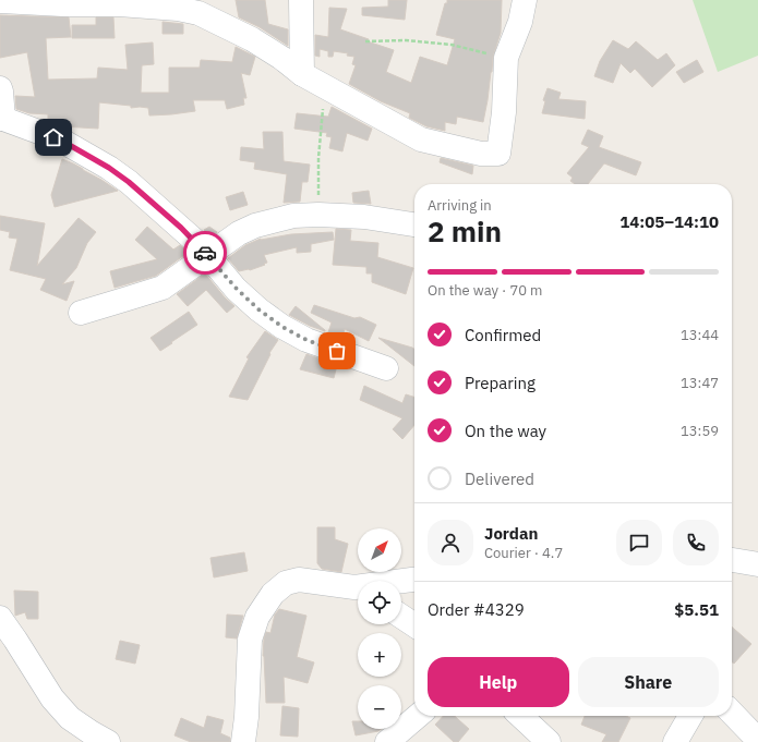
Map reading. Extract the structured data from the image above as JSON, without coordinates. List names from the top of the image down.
{
  "north": "top right",
  "page": {
    "heading": ["2 min", "Arriving in", "14:05–14:10"],
    "panel": [
      "Jordan",
      "Courier · 4.7",
      "Order #4329",
      "$5.51"
    ],
    "bar": "On the way · 70 m",
    "list": [
      ["Confirmed", "13:44"],
      ["Preparing", "13:47"],
      ["On the way", "13:59"],
      "Delivered"
    ],
    "map_buttons": ["+", "−"],
    "buttons": ["Help", "Share"]
  }
}
